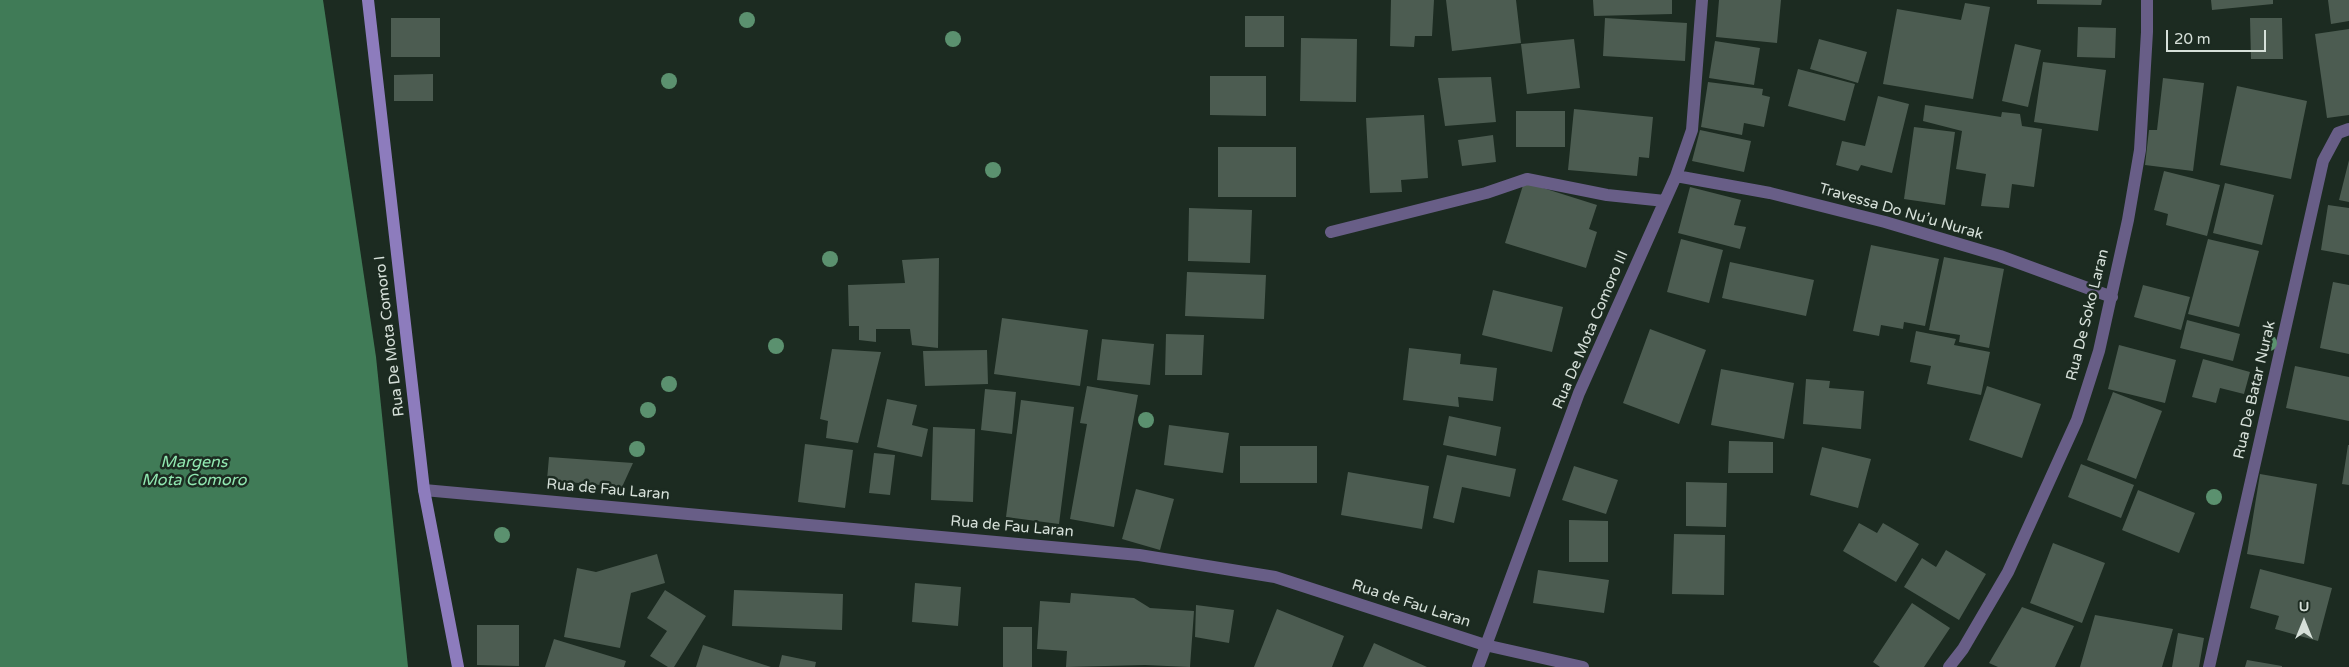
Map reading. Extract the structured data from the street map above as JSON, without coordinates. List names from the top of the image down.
{
  "streets": {
    "street": [
      "Travessa Do Nu’u Nurak",
      "Rua De Soko Laran",
      "Rua De Mota Comoro III",
      "Rua De Mota Comoro I",
      "Rua De Batar Nurak",
      "Rua de Fau Laran"
    ]
  },
  "crossings": [
    ["Travessa Do Nu’u Nurak", "Rua De Soko Laran"],
    ["Travessa Do Nu’u Nurak", "Rua De Mota Comoro III"],
    ["Rua De Mota Comoro III", "Rua de Fau Laran"],
    ["Rua De Mota Comoro I", "Rua de Fau Laran"]
  ],
  "water": ["Margens Mota Comoro"],
  "scale_bar": "20 m",
  "north": "top"
}
